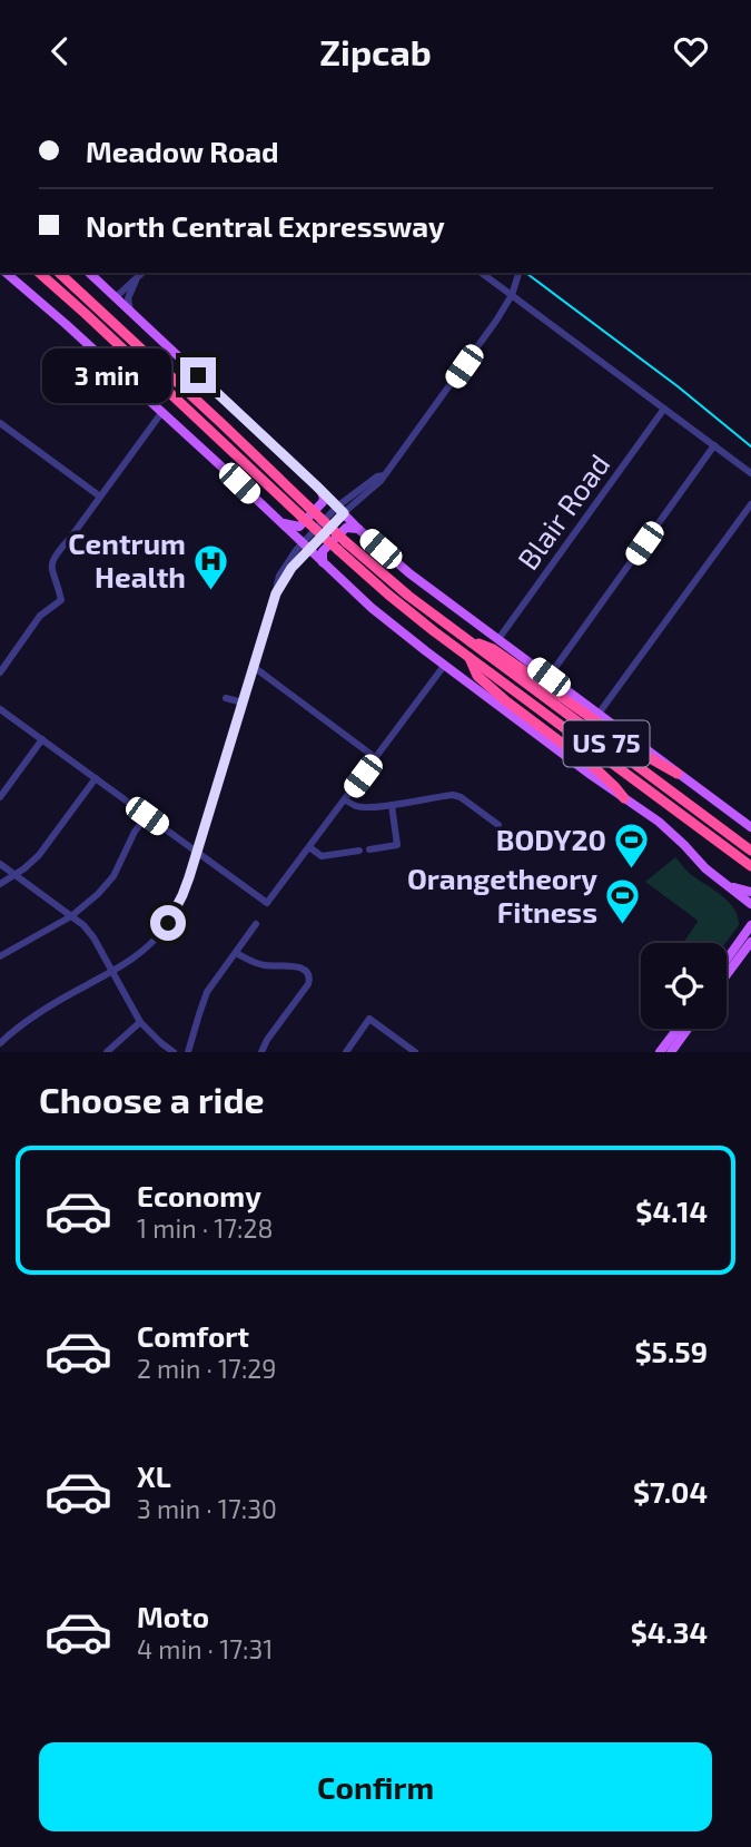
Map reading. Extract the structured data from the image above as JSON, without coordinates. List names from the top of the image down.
{
  "streets": {
    "highway": ["US 75"],
    "street": ["Blair Road"]
  },
  "places": {
    "hospital": ["Centrum Health"],
    "sports": ["BODY20", "Orangetheory Fitness"]
  },
  "page": {
    "header": "Zipcab",
    "banner": ["Meadow Road", "North Central Expressway"],
    "bubble": "3 min",
    "heading": "Choose a ride",
    "list": [
      {
        "name": "Economy",
        "note": "1 min · 17:28",
        "value": "$4.14"
      },
      {
        "name": "Comfort",
        "note": "2 min · 17:29",
        "value": "$5.59"
      },
      {
        "name": "XL",
        "note": "3 min · 17:30",
        "value": "$7.04"
      },
      {
        "name": "Moto",
        "note": "4 min · 17:31",
        "value": "$4.34"
      }
    ],
    "buttons": "Confirm"
  }
}
